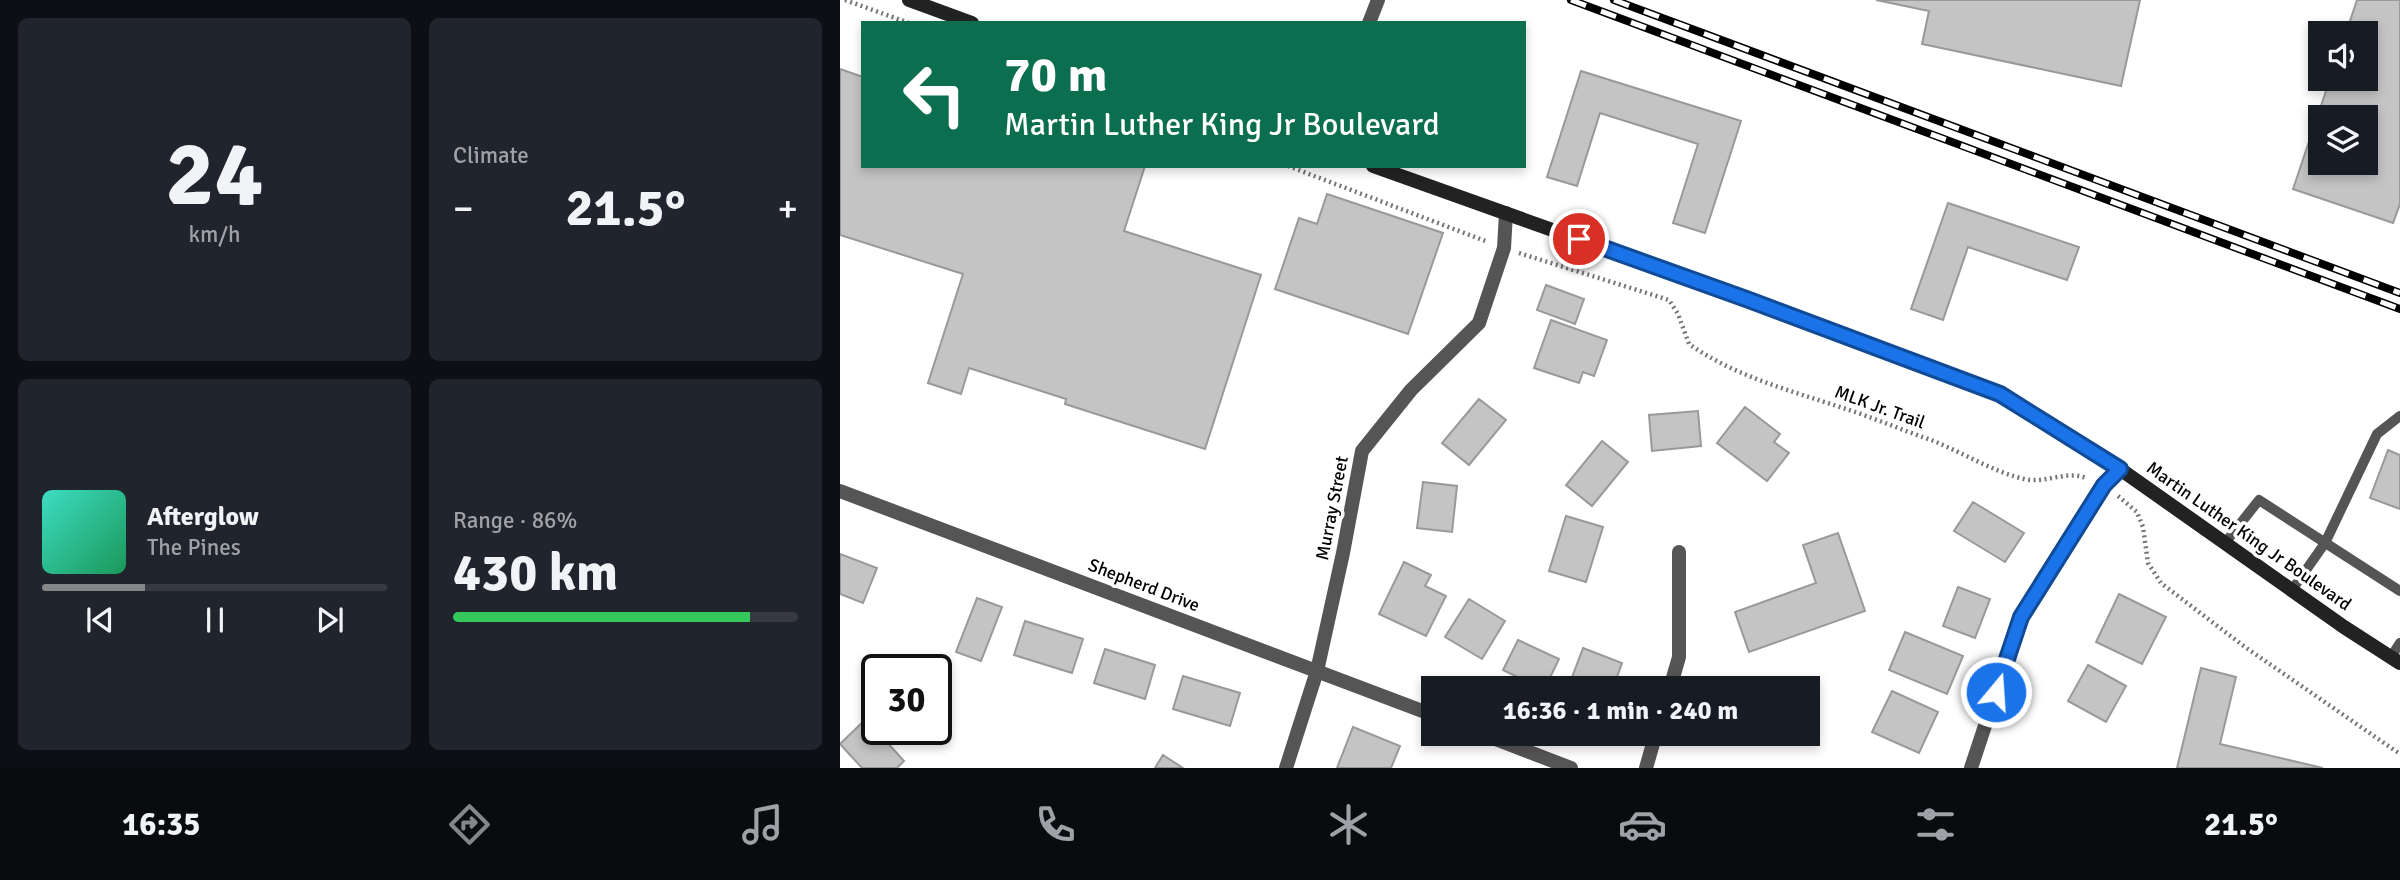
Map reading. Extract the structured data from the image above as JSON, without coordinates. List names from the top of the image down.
{
  "streets": {
    "main road": ["Martin Luther King Jr Boulevard"],
    "street": ["Murray Street", "Shepherd Drive"],
    "path": ["MLK Jr. Trail"]
  },
  "crossings": [
    ["MLK Jr. Trail", "Murray Street"],
    ["Murray Street", "Martin Luther King Jr Boulevard"],
    ["Murray Street", "Shepherd Drive"]
  ],
  "page": {
    "tile": [
      ["24", "km/h"],
      "Climate",
      ["Range · 86%", "430 km"]
    ],
    "turn": ["70 m", "Martin Luther King Jr Boulevard"],
    "heat": ["−", "21.5°", "+"],
    "song": ["Afterglow", "The Pines"],
    "limit": "30",
    "trip": "16:36 · 1 min · 240 m",
    "tabs": ["16:35", "21.5°"]
  }
}
